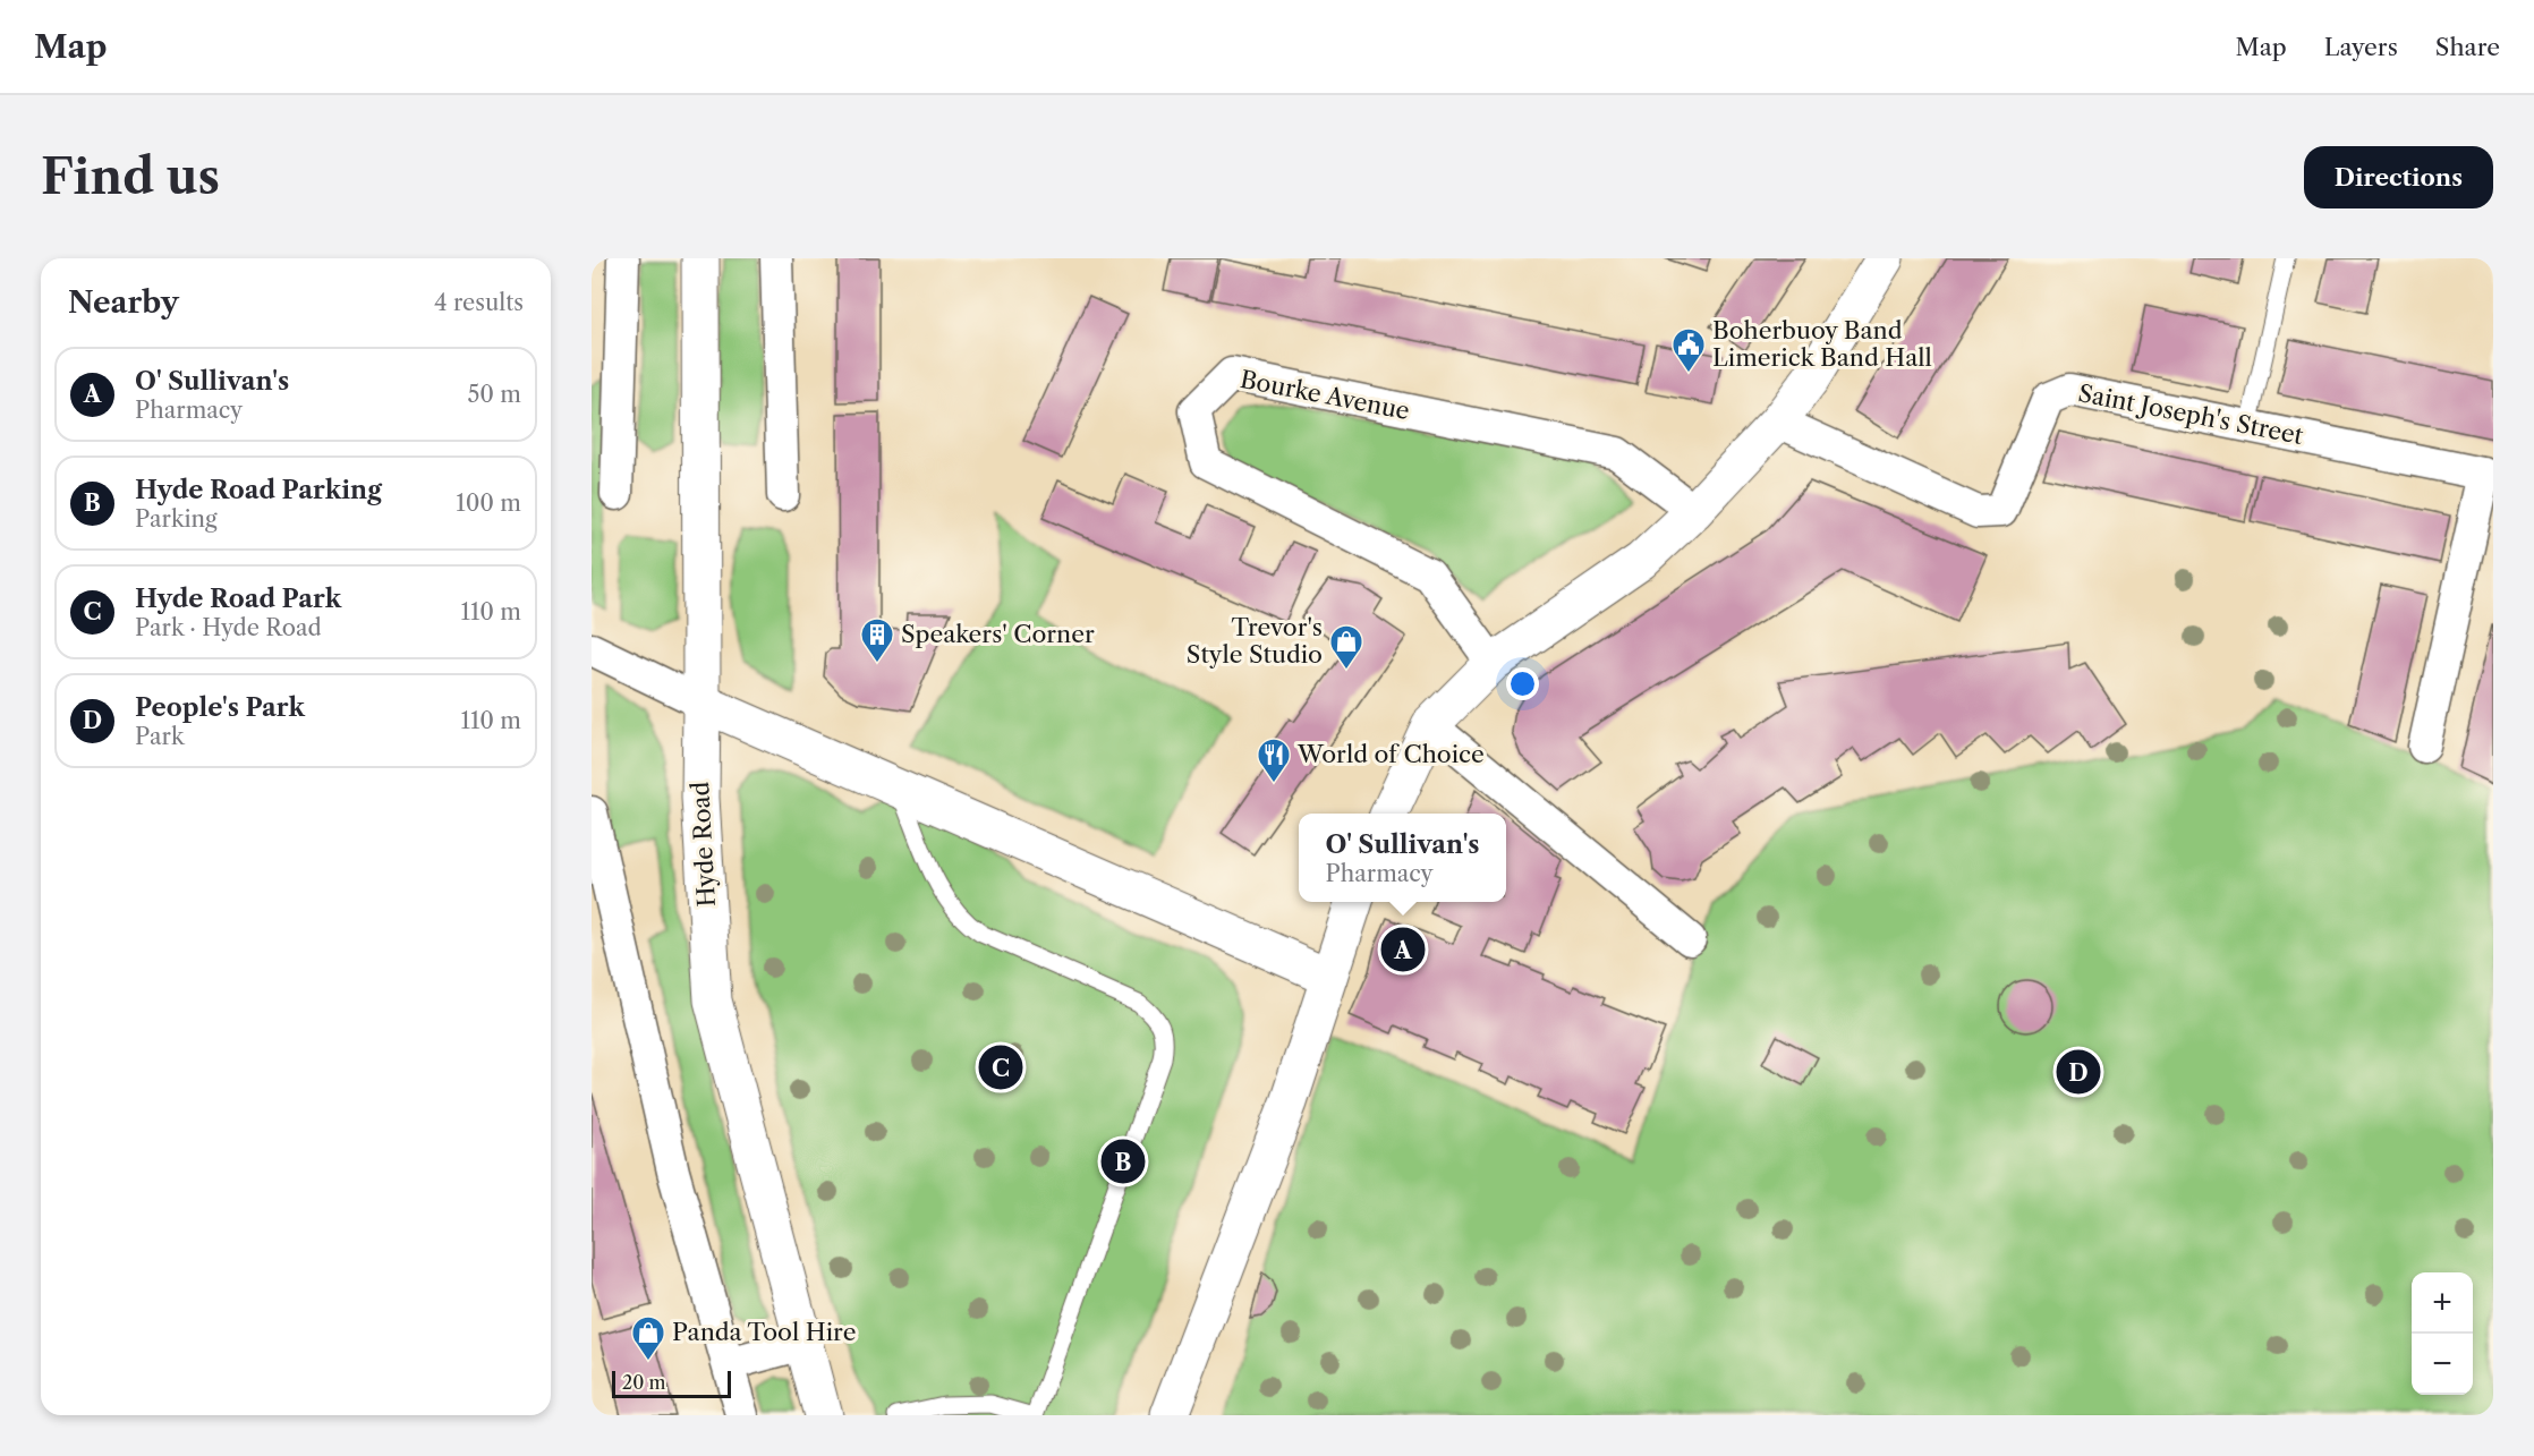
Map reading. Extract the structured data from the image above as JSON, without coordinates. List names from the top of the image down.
{
  "streets": {
    "main road": ["Hyde Road"],
    "street": ["Bourke Avenue", "Saint Joseph's Street"]
  },
  "places": {
    "public building": ["Boherbuoy Band Limerick Band Hall"],
    "building": ["Speakers' Corner"],
    "shop": ["Trevor's Style Studio", "Panda Tool Hire"],
    "restaurant": ["World of Choice"]
  },
  "scale_bar": "20 m",
  "page": {
    "header": "Map",
    "nav": ["Map", "Layers", "Share"],
    "buttons": "Directions",
    "title": "Find us",
    "heading": ["Nearby", "4 results"],
    "list": [
      {
        "mark": "A",
        "name": "O' Sullivan's",
        "note": "Pharmacy",
        "value": "50 m"
      },
      {
        "mark": "B",
        "name": "Hyde Road Parking",
        "note": "Parking",
        "value": "100 m"
      },
      {
        "mark": "C",
        "name": "Hyde Road Park",
        "note": "Park · Hyde Road",
        "value": "110 m"
      },
      {
        "mark": "D",
        "name": "People's Park",
        "note": "Park",
        "value": "110 m"
      }
    ],
    "popup": ["O' Sullivan's", "Pharmacy"],
    "pins": [
      "A",
      "C",
      "D",
      "B"
    ],
    "map_buttons": ["+", "−"],
    "scale": "20 m"
  }
}
